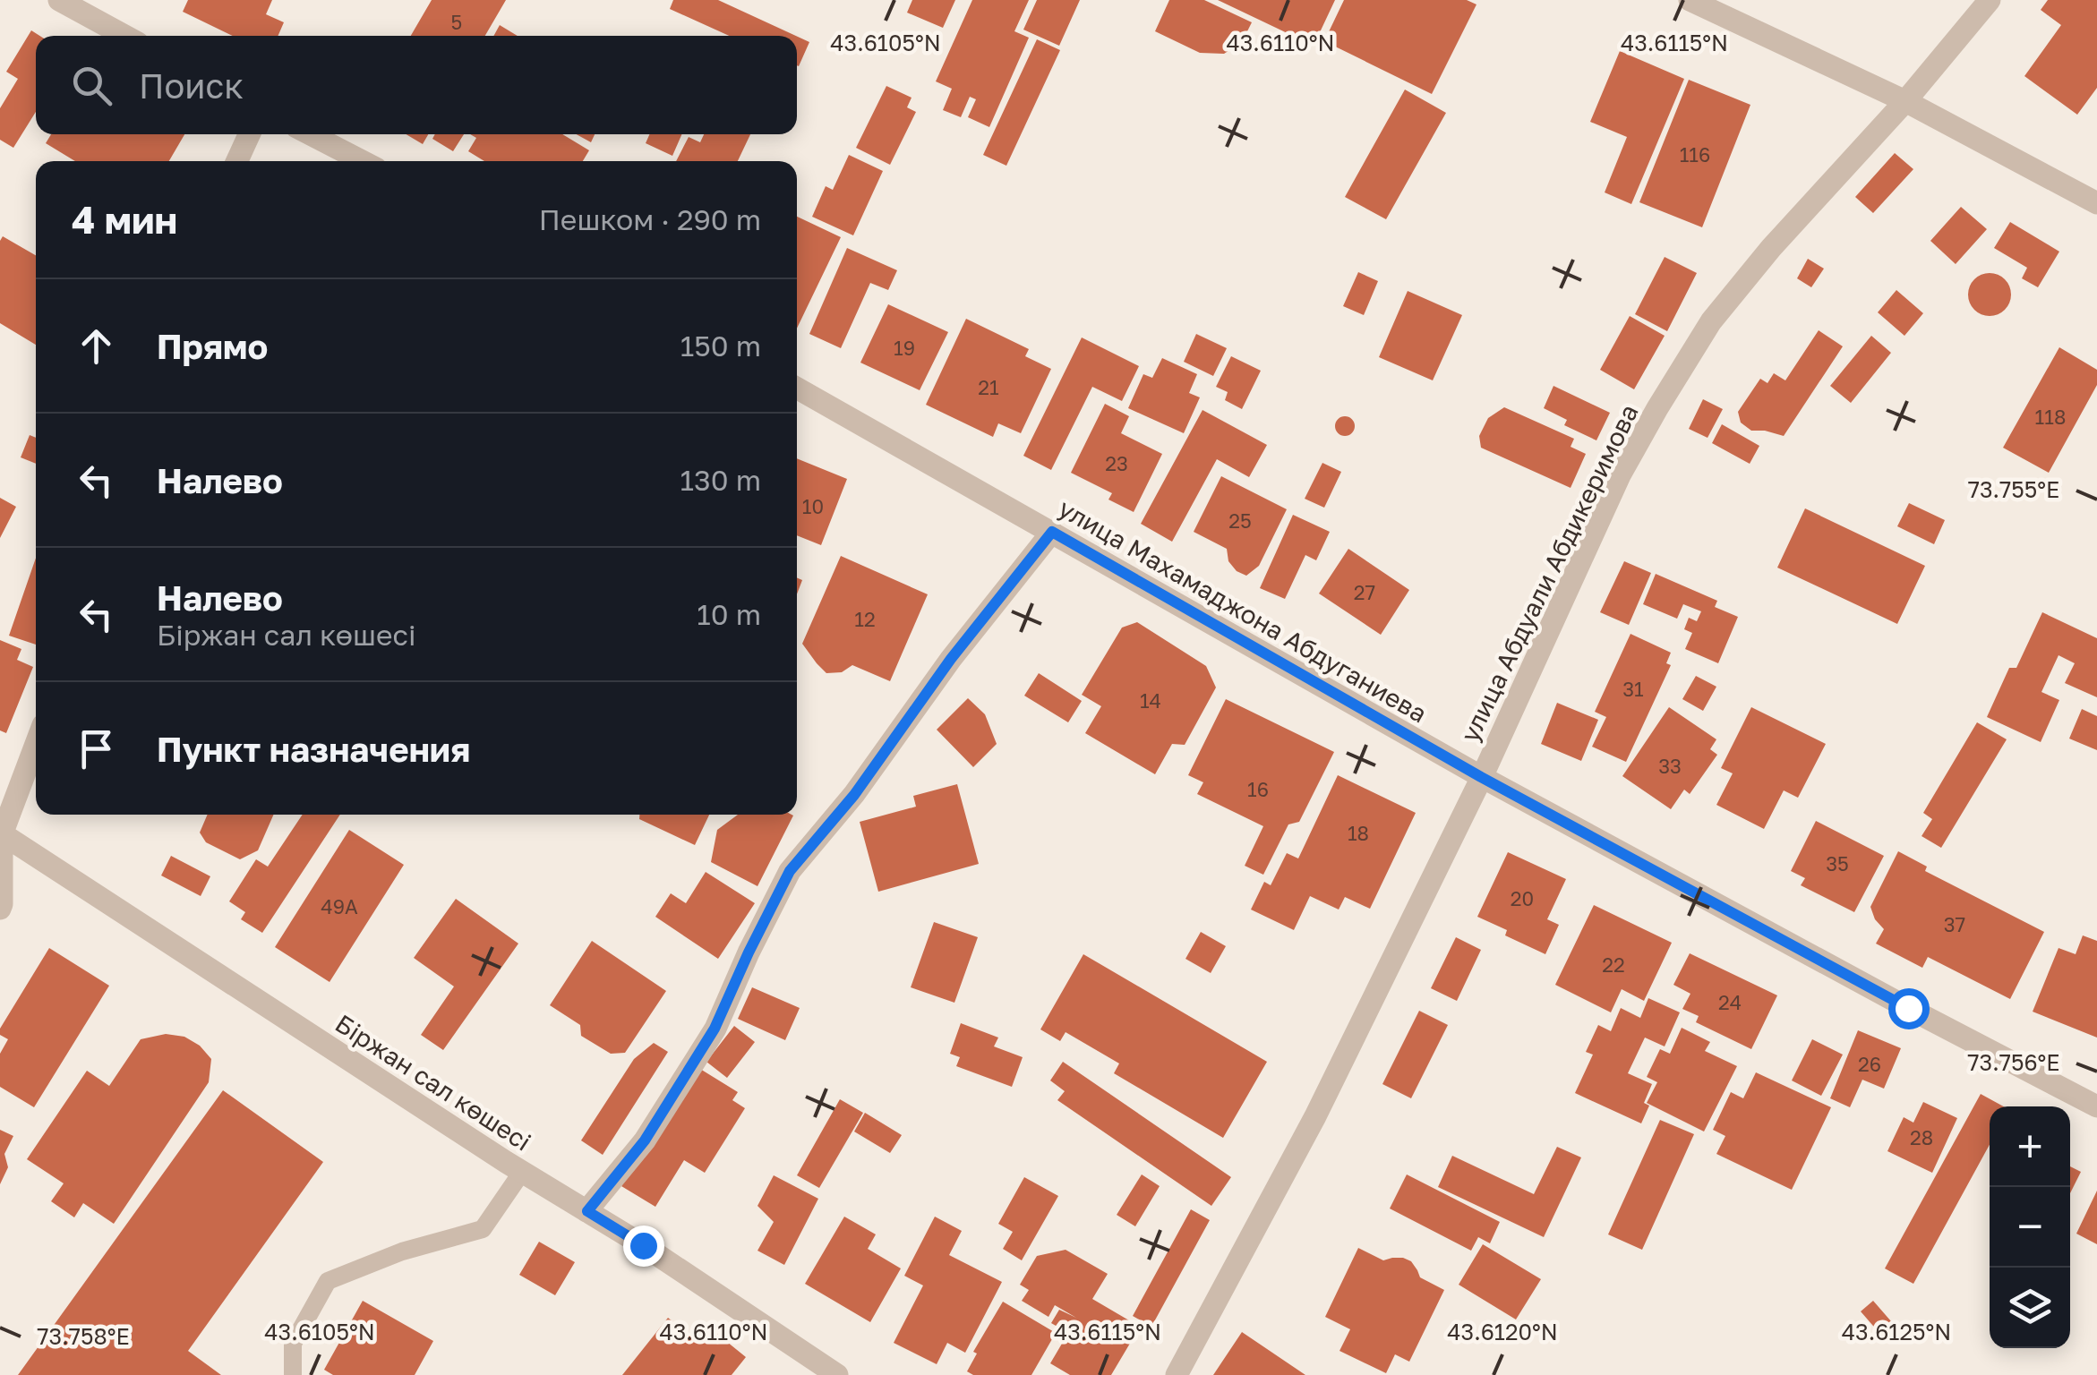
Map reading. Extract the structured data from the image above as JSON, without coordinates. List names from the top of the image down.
{
  "streets": {
    "street": ["улица Абдуали Абдикеримова", "улица Махамаджона Абдуганиева", "Біржан сал көшесі"]
  },
  "crossings": [
    ["улица Абдуали Абдикеримова", "улица Махамаджона Абдуганиева"]
  ],
  "house_numbers": [
    "5",
    "116",
    "19",
    "21",
    "118",
    "23",
    "10",
    "25",
    "27",
    "12",
    "31",
    "14",
    "33",
    "16",
    "18",
    "35",
    "20",
    "49А",
    "37",
    "22",
    "24",
    "26",
    "28"
  ],
  "page": {
    "search": "Поиск",
    "heading": ["4 мин", "Пешком · 290 m"],
    "list": [
      ["Прямо", "150 m"],
      ["Налево", "130 m"],
      ["Налево", "Біржан сал көшесі", "10 m"],
      "Пункт назначения"
    ],
    "map_buttons": ["+", "−"]
  },
  "coordinates": [
    "43.6105°N",
    "43.6110°N",
    "43.6115°N",
    "73.755°E",
    "73.756°E",
    "43.6120°N",
    "43.6125°N",
    "73.758°E"
  ]
}
